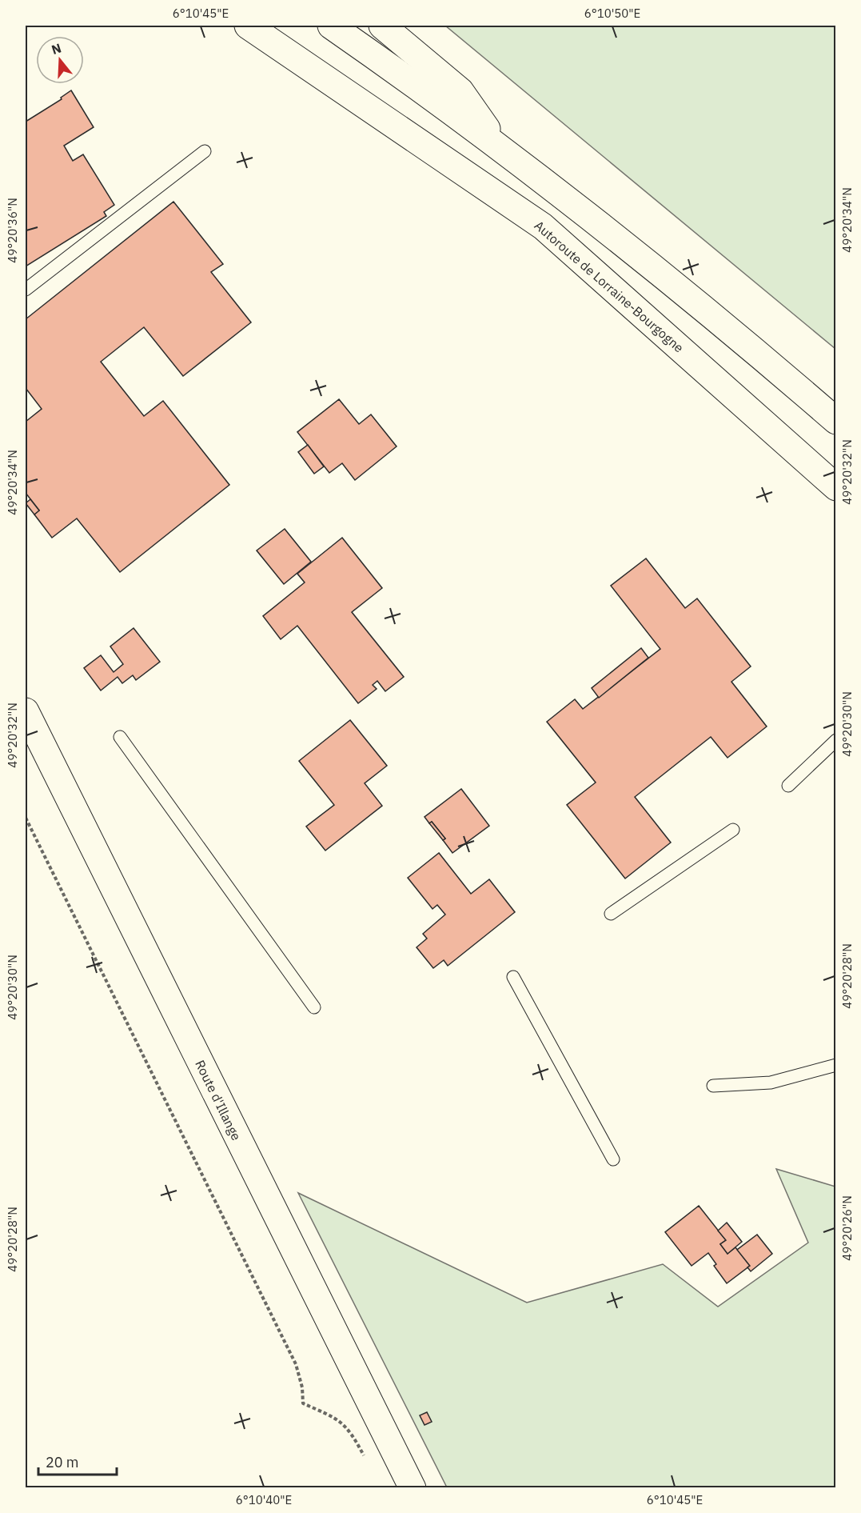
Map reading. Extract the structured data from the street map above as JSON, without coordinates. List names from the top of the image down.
{
  "streets": {
    "main road": ["Autoroute de Lorraine-Bourgogne", "Route d'Illange"]
  },
  "scale_bar": "20 m",
  "north": "top",
  "coordinates": [
    "6°10'45\"E",
    "6°10'50\"E",
    "49°20'34\"N",
    "49°20'36\"N",
    "49°20'32\"N",
    "49°20'30\"N",
    "49°20'28\"N",
    "49°20'26\"N",
    "6°10'40\"E"
  ]
}
